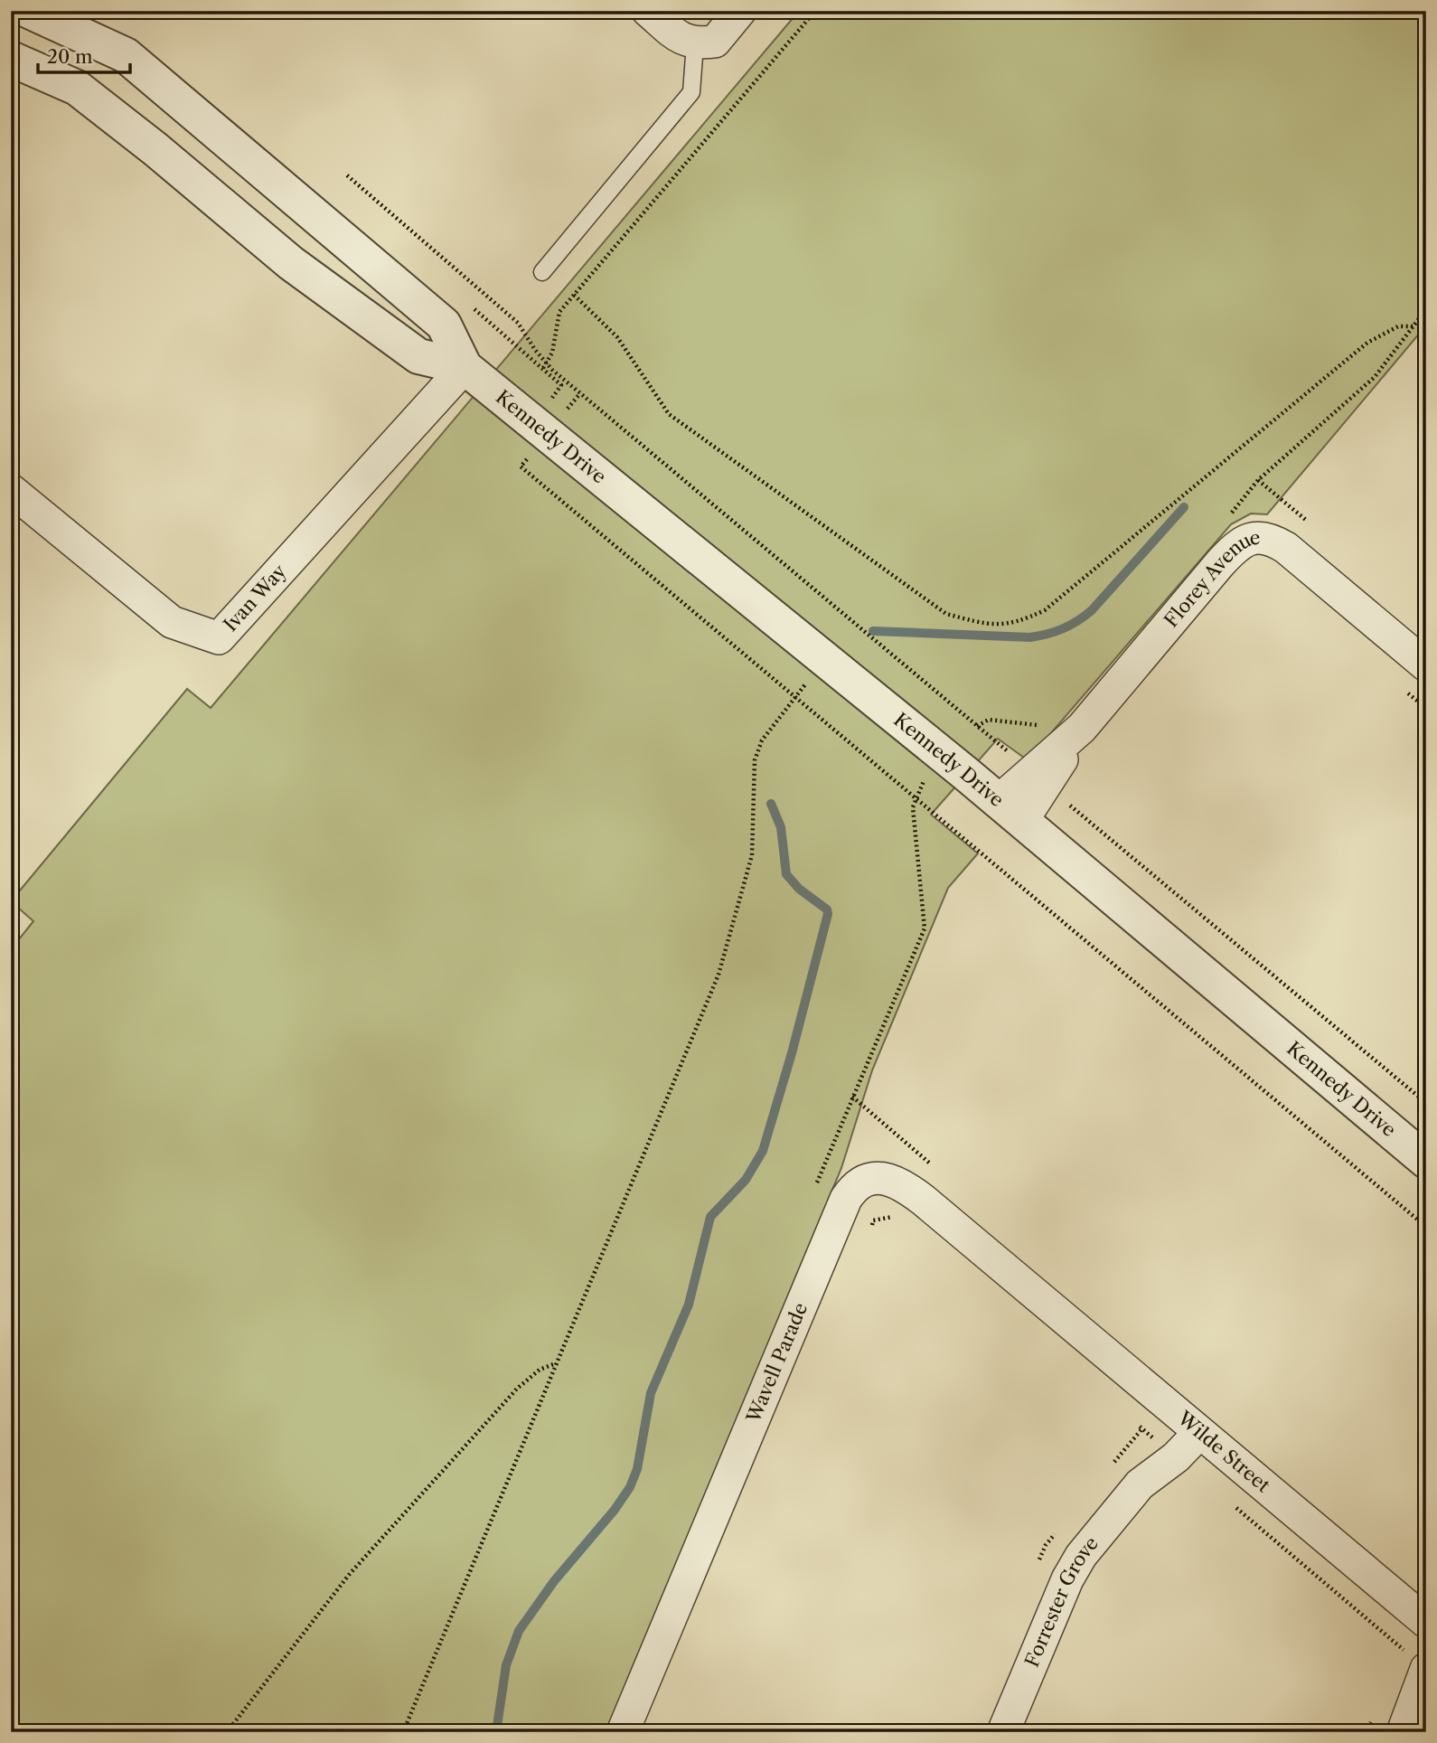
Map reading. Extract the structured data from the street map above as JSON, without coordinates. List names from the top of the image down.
{
  "streets": {
    "street": [
      "Kennedy Drive",
      "Florey Avenue",
      "Ivan Way",
      "Wavell Parade",
      "Wilde Street",
      "Forrester Grove"
    ]
  },
  "crossings": [
    ["Kennedy Drive", "Florey Avenue"],
    ["Kennedy Drive", "Ivan Way"],
    ["Wavell Parade", "Wilde Street"],
    ["Wilde Street", "Forrester Grove"]
  ],
  "scale_bar": "20 m"
}
